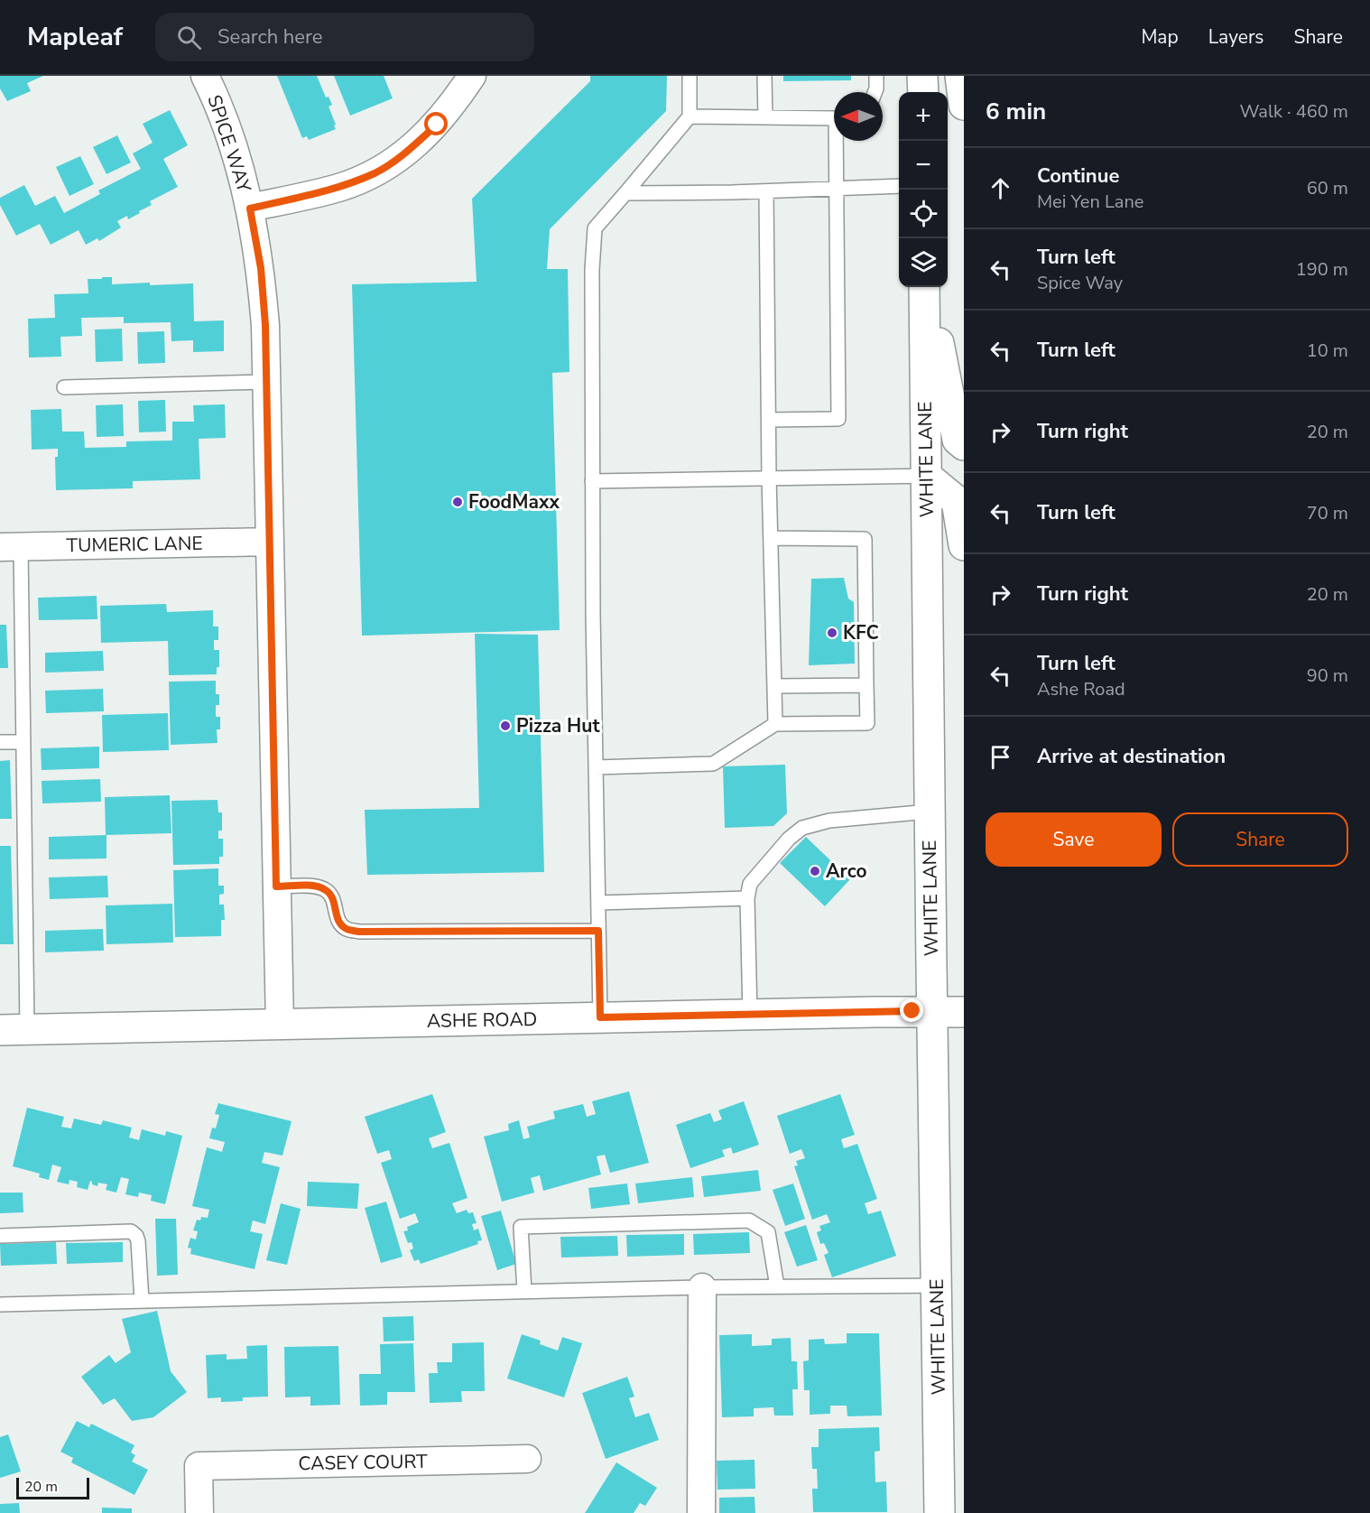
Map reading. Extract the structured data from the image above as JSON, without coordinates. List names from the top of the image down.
{
  "streets": {
    "main road": ["WHITE LANE", "ASHE ROAD"],
    "street": ["SPICE WAY", "TUMERIC LANE", "CASEY COURT"]
  },
  "crossings": [
    ["SPICE WAY", "TUMERIC LANE"],
    ["SPICE WAY", "ASHE ROAD"],
    ["WHITE LANE", "ASHE ROAD"]
  ],
  "places": [
    "FoodMaxx",
    "KFC",
    "Pizza Hut",
    "Arco"
  ],
  "scale_bar": "20 m",
  "north": "left",
  "page": {
    "header": "Mapleaf",
    "search": "Search here",
    "nav": ["Map", "Layers", "Share"],
    "heading": ["6 min", "Walk · 460 m"],
    "map_buttons": ["+", "−"],
    "list": [
      ["Continue", "Mei Yen Lane", "60 m"],
      ["Turn left", "Spice Way", "190 m"],
      ["Turn left", "10 m"],
      ["Turn right", "20 m"],
      ["Turn left", "70 m"],
      ["Turn right", "20 m"],
      ["Turn left", "Ashe Road", "90 m"],
      "Arrive at destination"
    ],
    "buttons": ["Save", "Share"],
    "scale": "20 m"
  }
}
